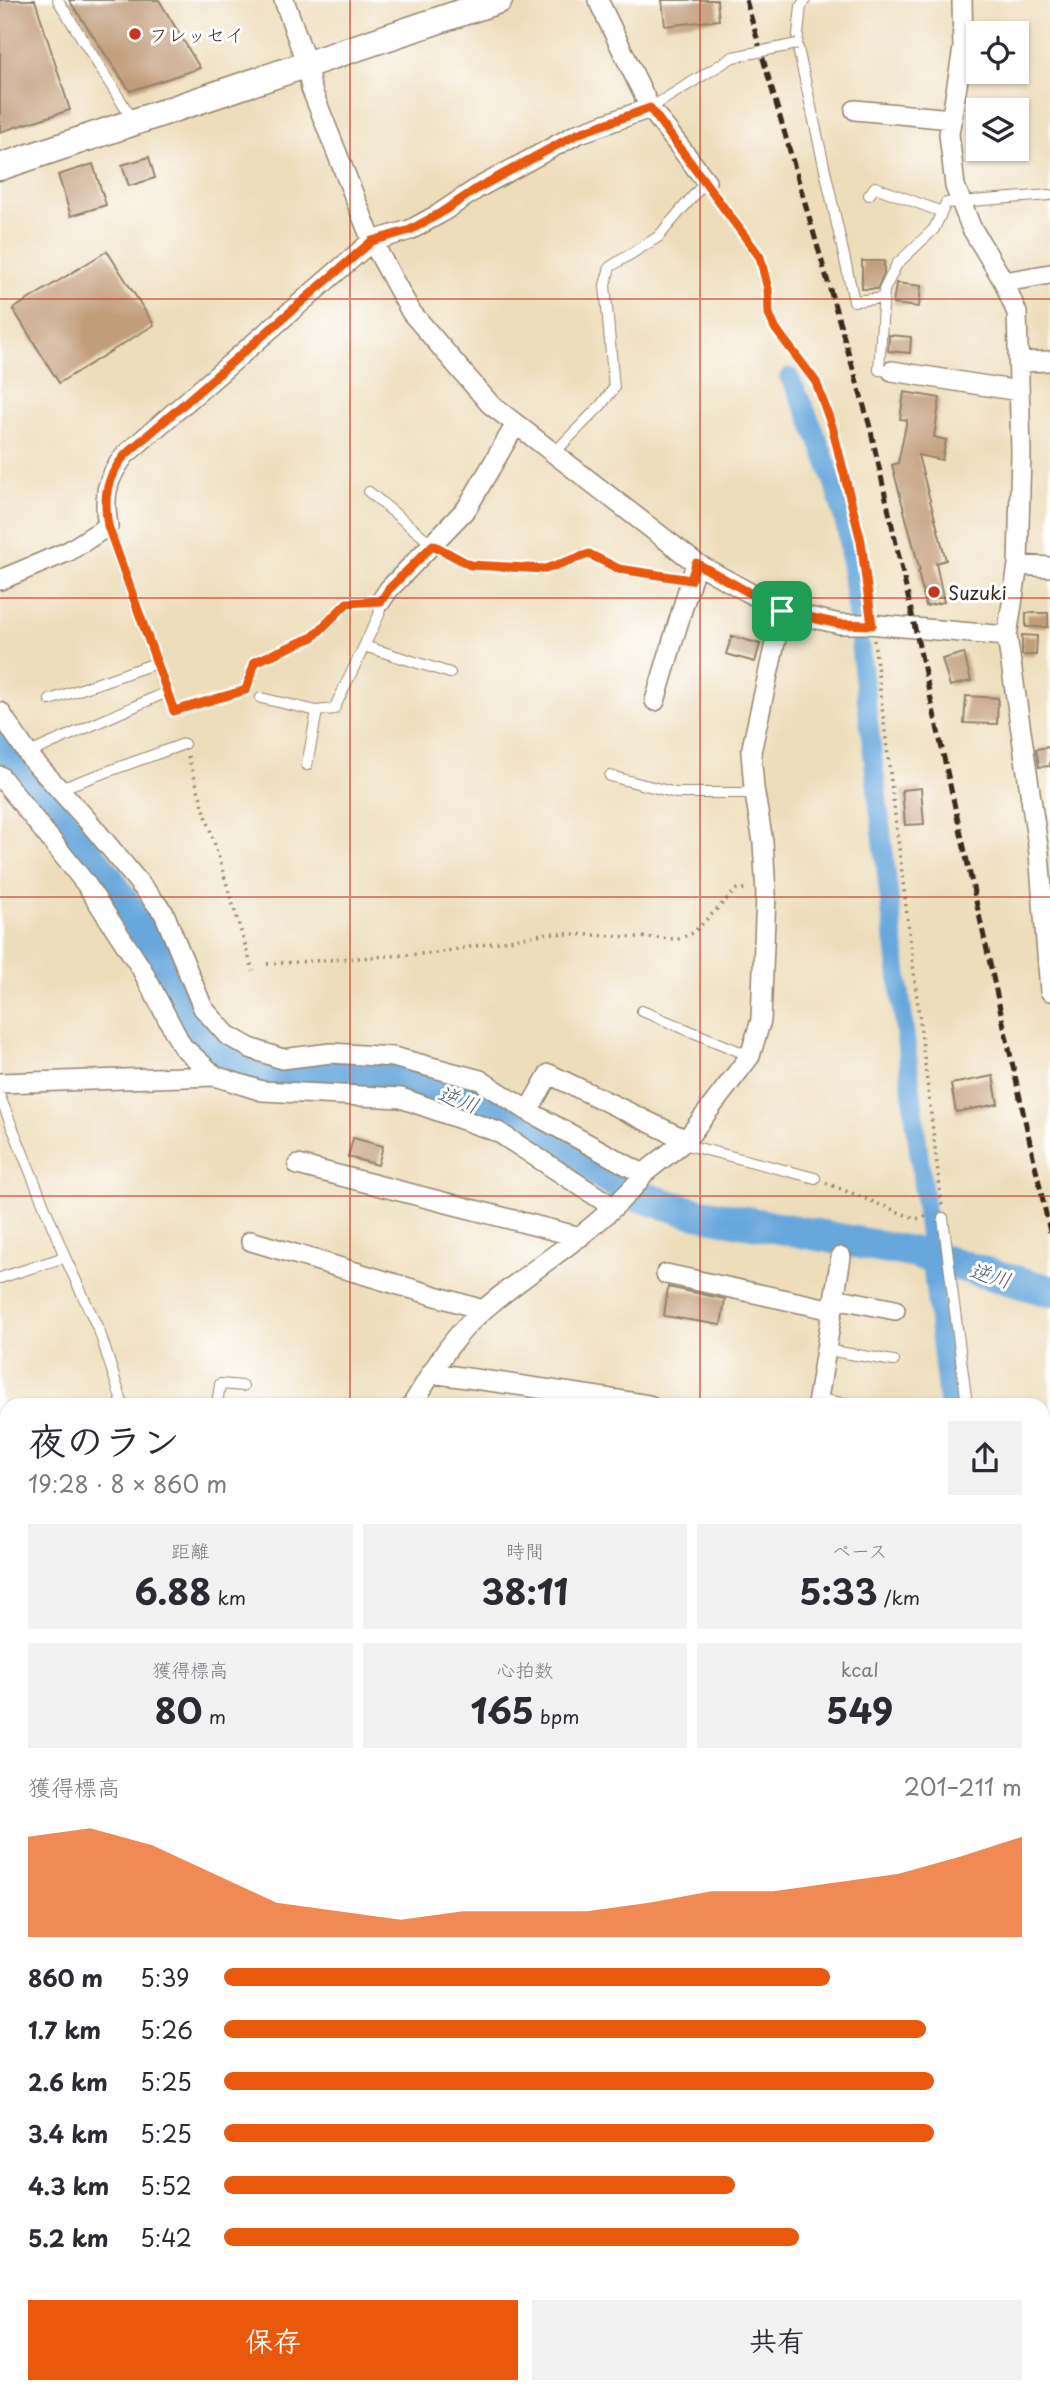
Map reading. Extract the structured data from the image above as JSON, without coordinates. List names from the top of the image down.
{
  "water": ["逆川"],
  "places": ["フレッセイ", "Suzuki"],
  "page": {
    "heading": ["夜のラン", "19:28 · 8 × 860 m"],
    "stats": [
      ["距離", "6.88 km"],
      ["時間", "38:11"],
      ["ペース", "5:33 /km"],
      ["獲得標高", "80 m"],
      ["心拍数", "165 bpm"],
      ["kcal", "549"]
    ],
    "chart": ["獲得標高", "201–211 m"],
    "list": [
      {
        "name": "860 m",
        "note": "5:39"
      },
      {
        "name": "1.7 km",
        "note": "5:26"
      },
      {
        "name": "2.6 km",
        "note": "5:25"
      },
      {
        "name": "3.4 km",
        "note": "5:25"
      },
      {
        "name": "4.3 km",
        "note": "5:52"
      },
      {
        "name": "5.2 km",
        "note": "5:42"
      }
    ],
    "buttons": ["保存", "共有"]
  }
}
